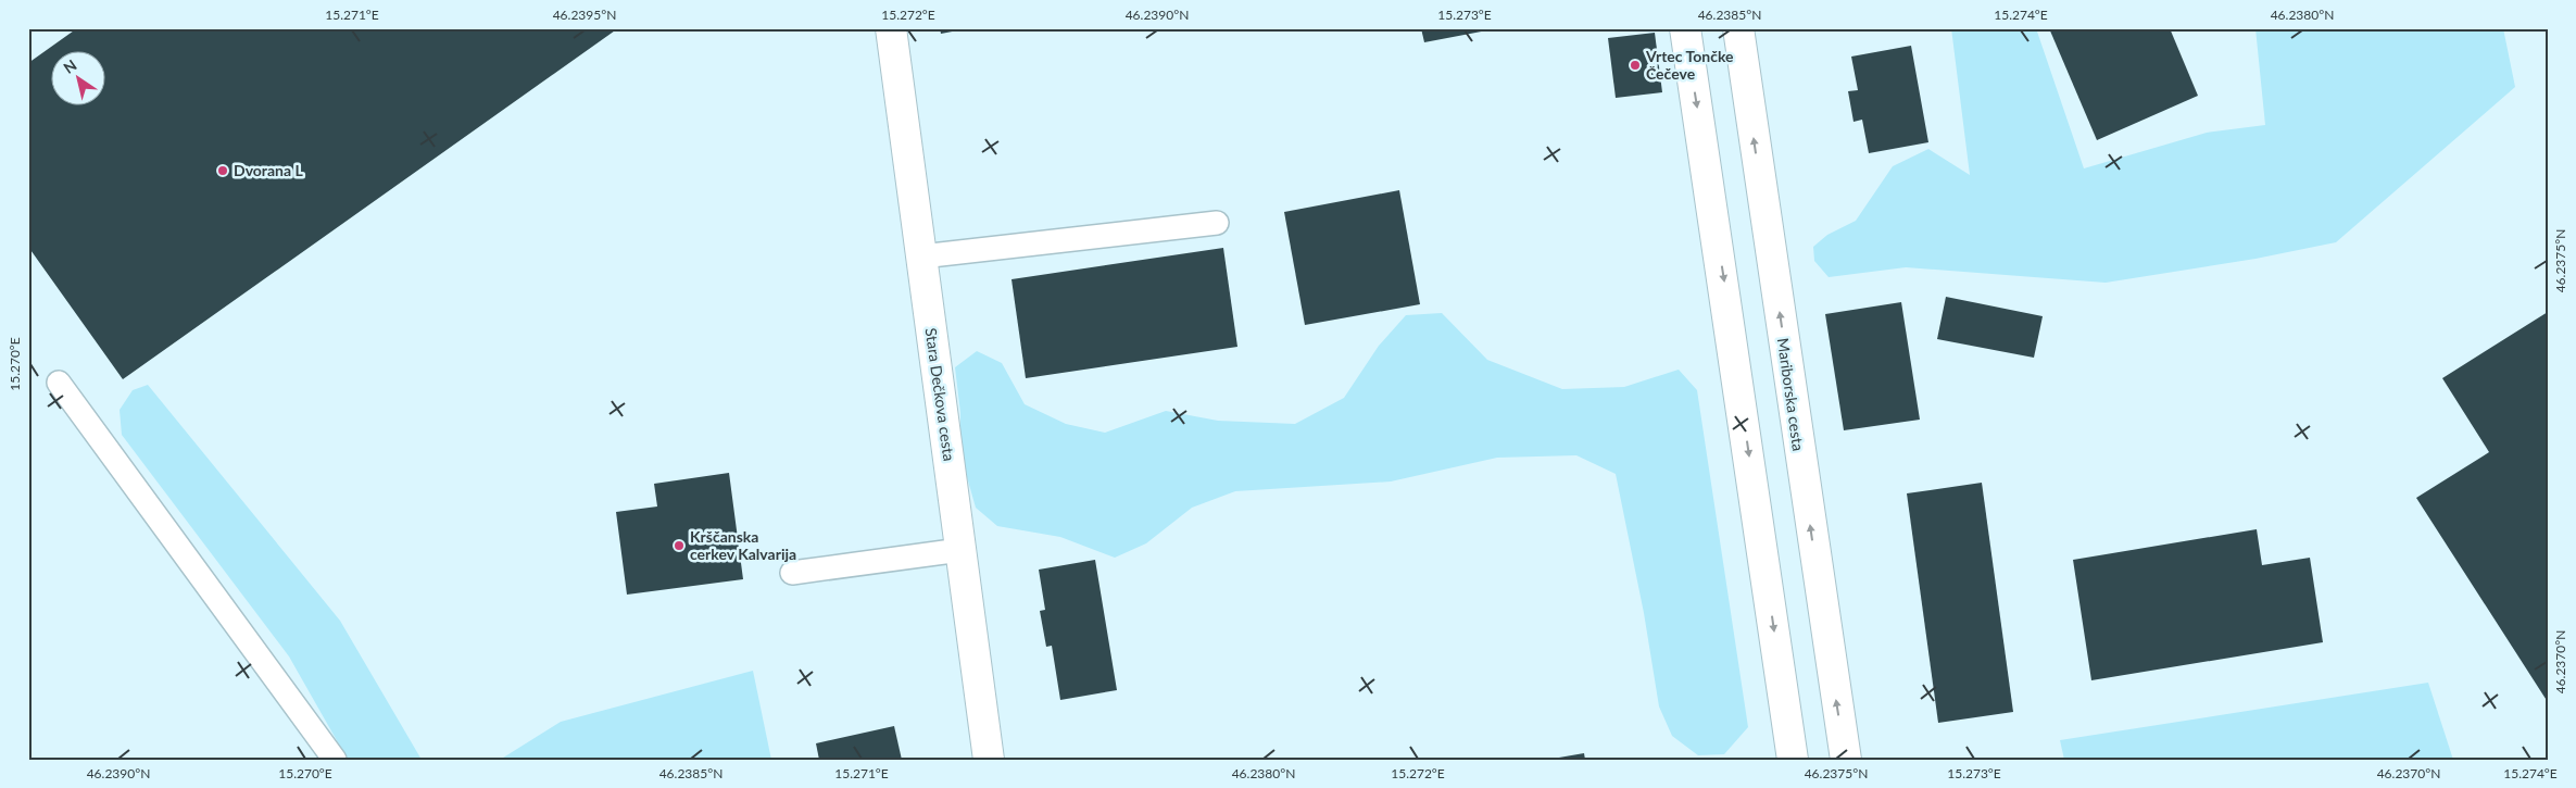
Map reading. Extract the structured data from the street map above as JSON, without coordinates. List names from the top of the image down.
{
  "streets": {
    "main road": ["Stara Dečkova cesta", "Mariborska cesta"]
  },
  "places": ["Vrtec Tončke Čečeve", "Dvorana L", "Krščanska cerkev Kalvarija"],
  "north": "top left",
  "coordinates": [
    "15.271°E",
    "46.2395°N",
    "15.272°E",
    "46.2390°N",
    "15.273°E",
    "46.2385°N",
    "15.274°E",
    "46.2380°N",
    "46.2375°N",
    "15.270°E",
    "46.2370°N"
  ]
}
